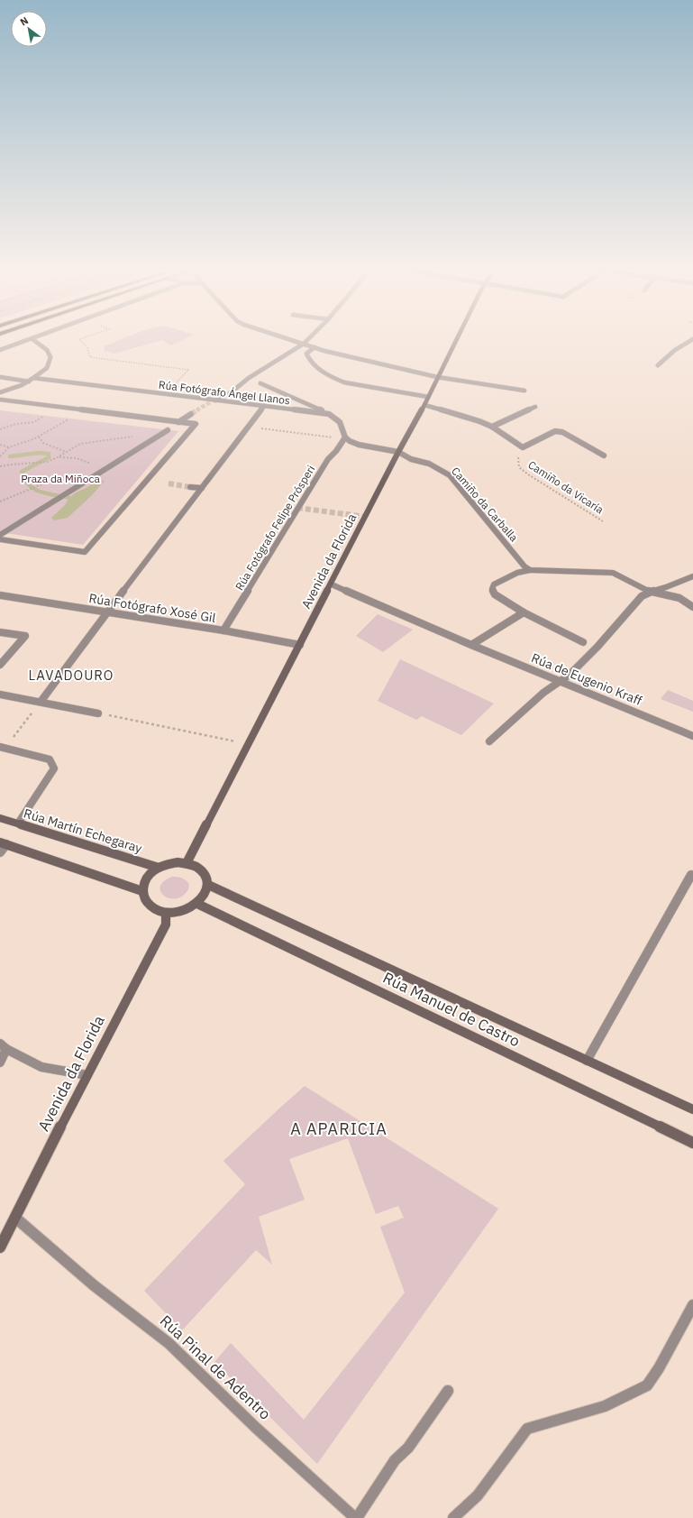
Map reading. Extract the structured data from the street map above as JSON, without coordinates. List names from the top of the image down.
{
  "streets": {
    "main road": ["Avenida da Florida", "Rúa Martín Echegaray", "Rúa Manuel de Castro"],
    "street": [
      "Rúa Fotógrafo Ángel Llanos",
      "Camiño da Vicaría",
      "Camiño da Carballa",
      "Rúa Fotógrafo Felipe Prósperi",
      "Rúa Fotógrafo Xosé Gil",
      "Rúa de Eugenio Kraff",
      "Rúa Pinal de Adentro"
    ]
  },
  "crossings": [
    ["Camiño da Vicaría", "Avenida da Florida"],
    ["Camiño da Carballa", "Avenida da Florida"],
    ["Rúa Fotógrafo Felipe Prósperi", "Rúa Fotógrafo Xosé Gil"],
    ["Avenida da Florida", "Rúa Fotógrafo Xosé Gil"],
    ["Avenida da Florida", "Rúa de Eugenio Kraff"],
    ["Avenida da Florida", "Rúa Martín Echegaray"],
    ["Avenida da Florida", "Rúa Manuel de Castro"],
    ["Avenida da Florida", "Rúa Pinal de Adentro"],
    ["Rúa Martín Echegaray", "Rúa Manuel de Castro"]
  ],
  "districts": ["LAVADOURO", "A APARICIA"],
  "parks": ["Praza da Miñoca"],
  "north": "top left"
}
